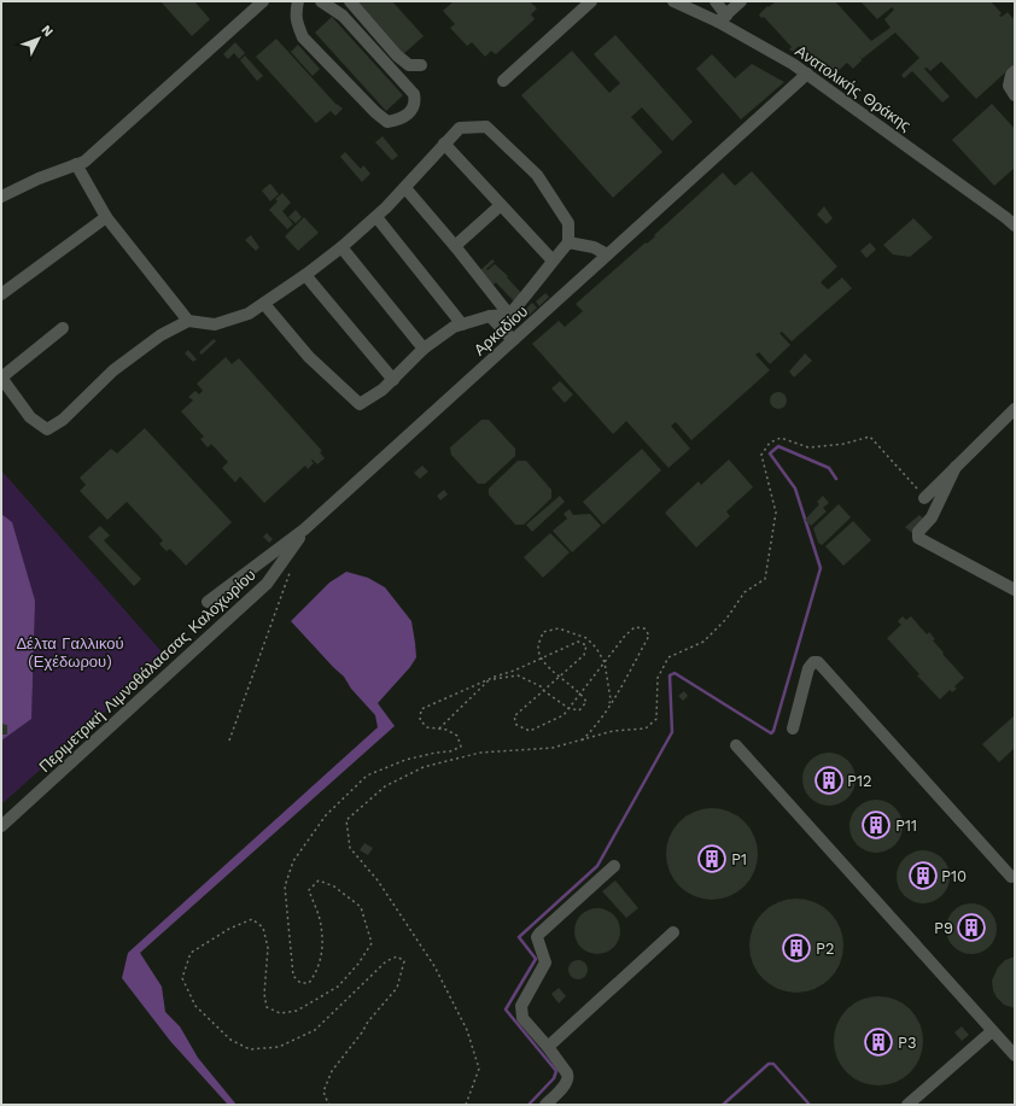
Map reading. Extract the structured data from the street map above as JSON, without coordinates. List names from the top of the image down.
{
  "streets": {
    "street": ["Ανατολικής Θράκης", "Αρκαδίου", "Περιμετρική Λιμνοθάλασσας Καλοχωρίου"]
  },
  "crossings": [
    ["Ανατολικής Θράκης", "Αρκαδίου"],
    ["Αρκαδίου", "Περιμετρική Λιμνοθάλασσας Καλοχωρίου"]
  ],
  "parks": ["Δέλτα Γαλλικού (Εχέδωρου)"],
  "places": {
    "building": [
      "P12",
      "P11",
      "P1",
      "P10",
      "P9",
      "P2",
      "P3"
    ]
  },
  "north": "top right"
}
